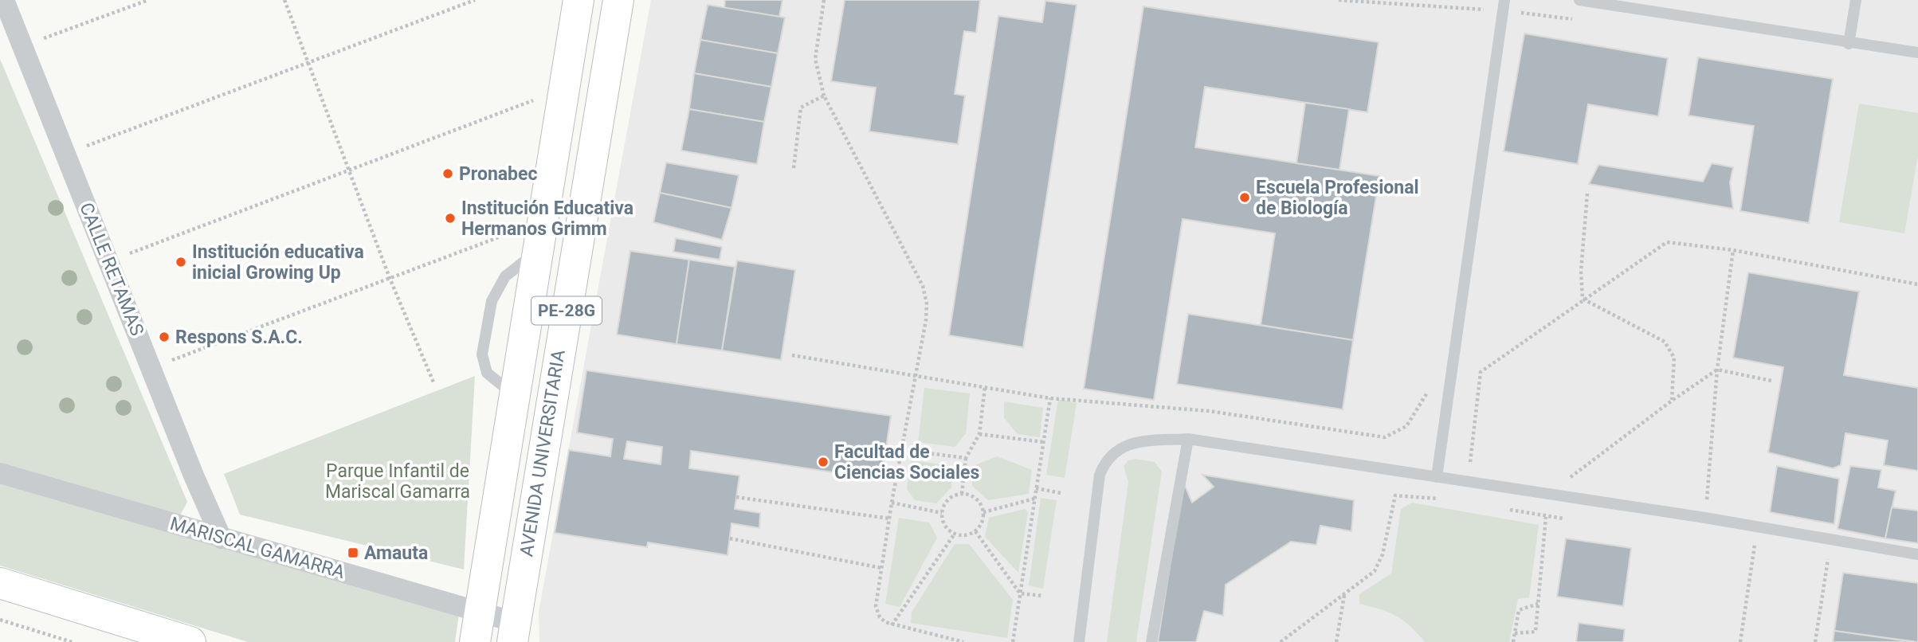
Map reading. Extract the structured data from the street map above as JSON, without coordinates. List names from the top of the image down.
{
  "streets": {
    "main road": ["PE-28G", "AVENIDA UNIVERSITARIA"],
    "street": ["CALLE RETAMAS", "MARISCAL GAMARRA"]
  },
  "crossings": [
    ["CALLE RETAMAS", "MARISCAL GAMARRA"],
    ["AVENIDA UNIVERSITARIA", "MARISCAL GAMARRA"]
  ],
  "parks": ["Parque Infantil de Mariscal Gamarra"],
  "places": {
    "other": [
      "Pronabec",
      "Escuela Profesional de Biología",
      "Institución Educativa Hermanos Grimm",
      "Institución educativa inicial Growing Up",
      "Respons S.A.C.",
      "Facultad de Ciencias Sociales"
    ],
    "transit": ["Amauta"]
  }
}
